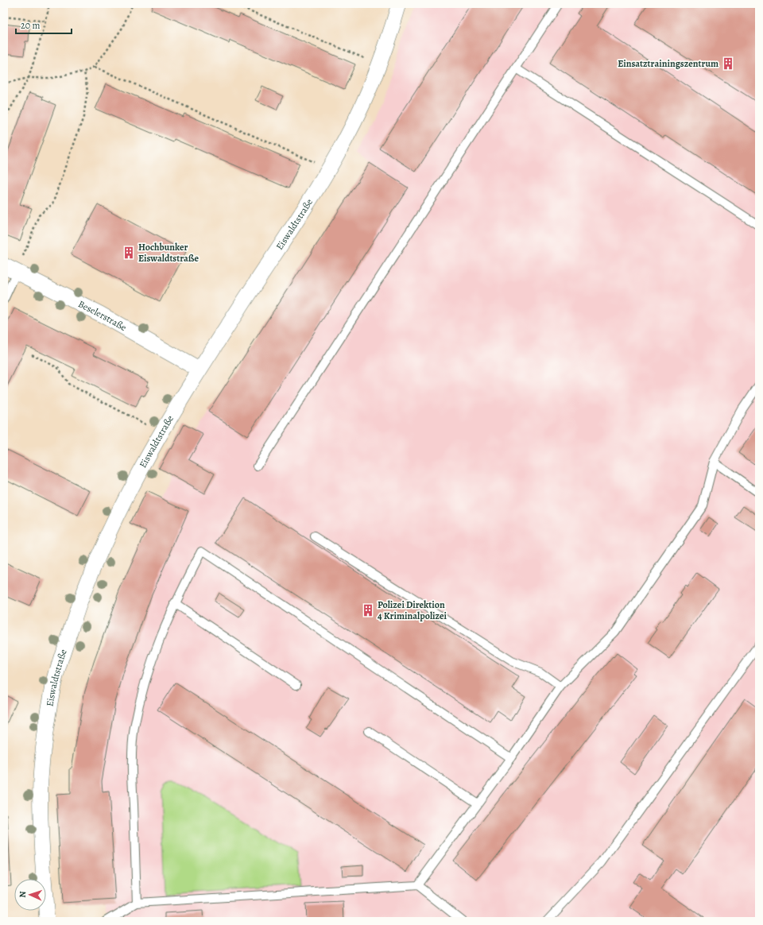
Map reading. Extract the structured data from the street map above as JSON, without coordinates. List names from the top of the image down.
{
  "streets": {
    "street": ["Eiswaldtstraße", "Beselerstraße"]
  },
  "crossings": [
    ["Eiswaldtstraße", "Beselerstraße"]
  ],
  "places": {
    "building": ["Einsatztrainingszentrum", "Hochbunker Eiswaldtstraße", "Polizei Direktion 4 Kriminalpolizei"]
  },
  "scale_bar": "20 m",
  "north": "left"
}
